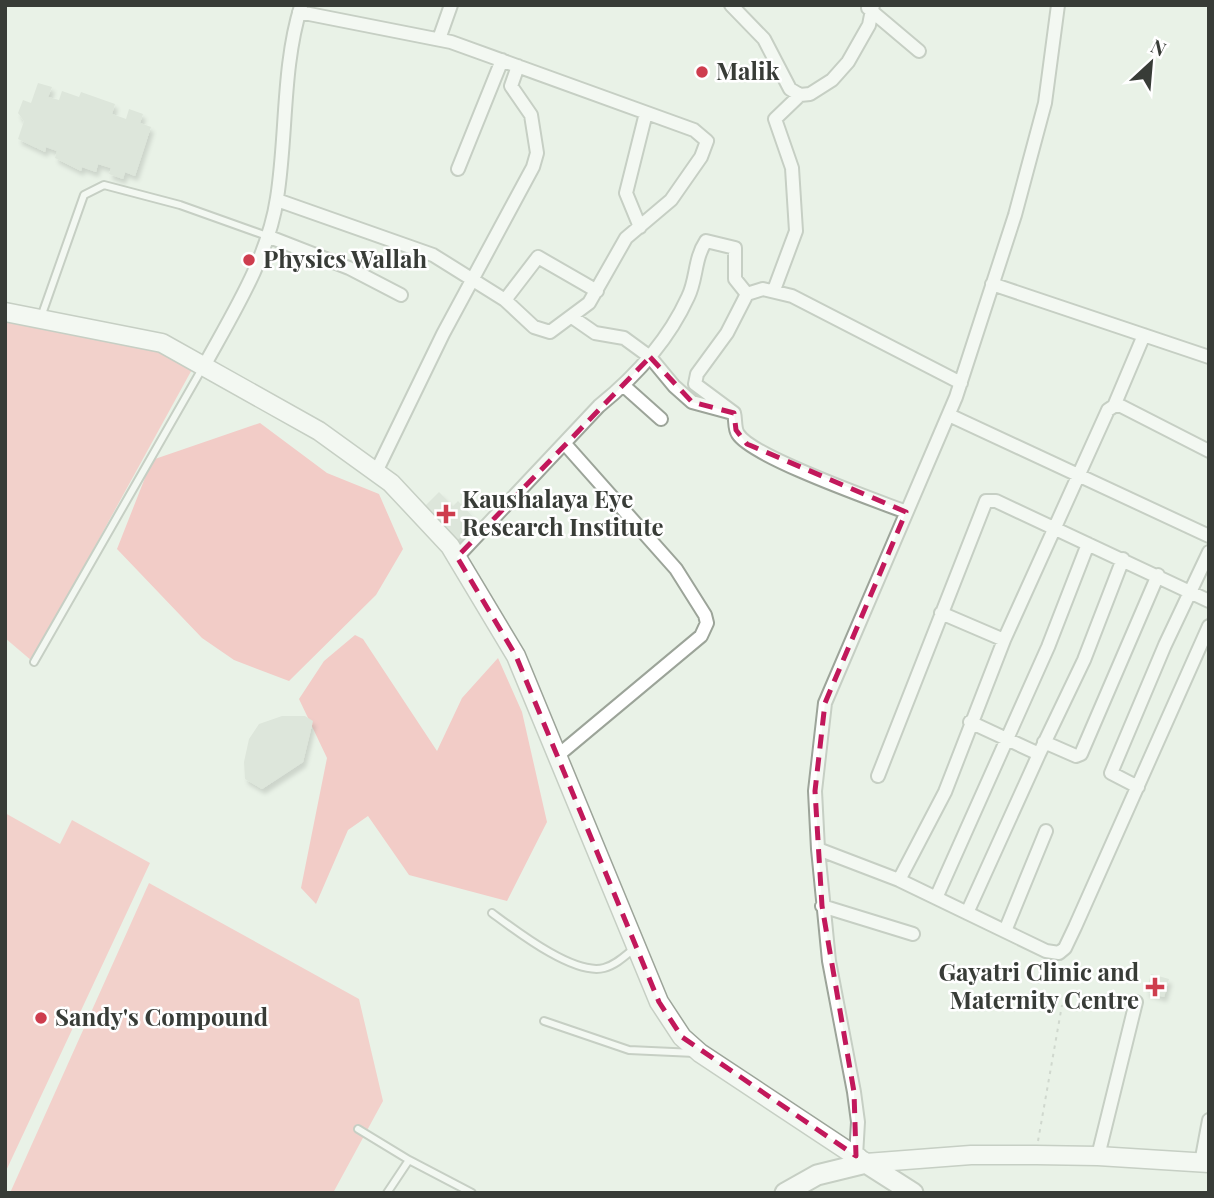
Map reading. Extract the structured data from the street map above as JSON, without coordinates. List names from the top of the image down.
{
  "places": {
    "other": ["Malik", "Physics Wallah", "Sandy's Compound"],
    "health": ["Kaushalaya Eye Research Institute", "Gayatri Clinic and Maternity Centre"]
  },
  "north": "top right"
}
